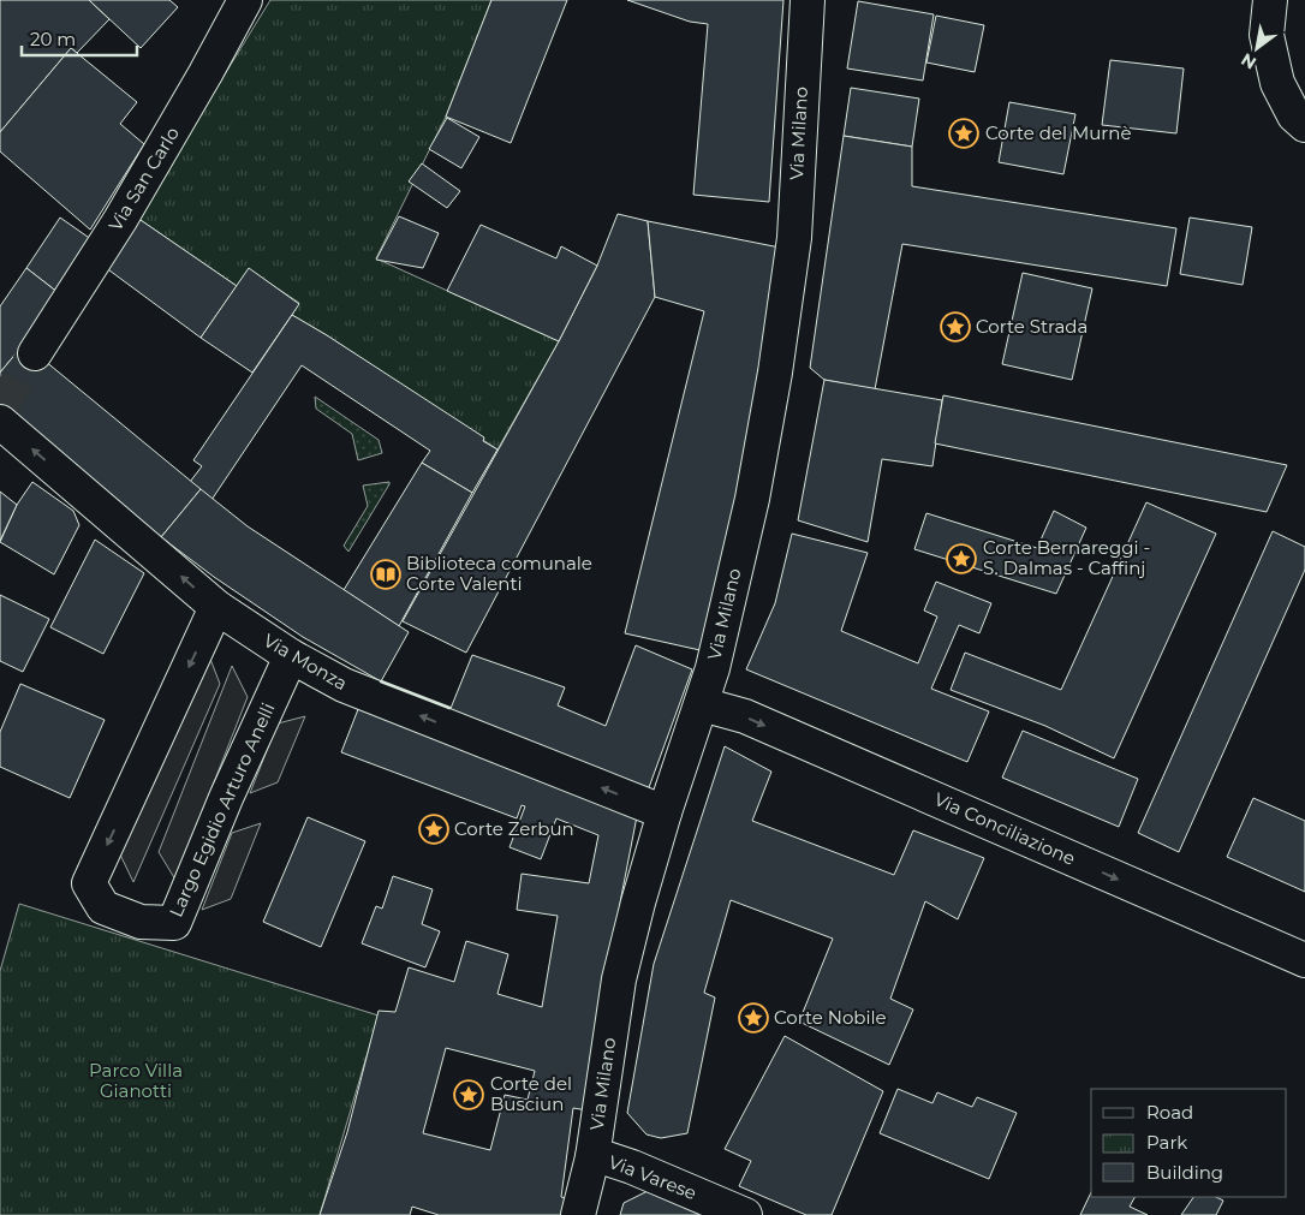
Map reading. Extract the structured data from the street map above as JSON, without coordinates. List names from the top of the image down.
{
  "streets": {
    "street": [
      "Via Milano",
      "Via San Carlo",
      "Via Monza",
      "Largo Egidio Arturo Anelli",
      "Via Conciliazione",
      "Via Varese"
    ]
  },
  "crossings": [
    ["Via Milano", "Via Monza"],
    ["Via Milano", "Via Conciliazione"],
    ["Via Milano", "Via Varese"],
    ["Via Monza", "Largo Egidio Arturo Anelli"]
  ],
  "one_way": ["Via Monza", "Via Conciliazione"],
  "parks": ["Parco Villa Gianotti"],
  "places": {
    "place": [
      "Corte del Murnè",
      "Corte Strada",
      "Corte Bernareggi - S. Dalmas - Caffinj",
      "Corte Zerbun",
      "Corte Nobile",
      "Corte del Busciun"
    ],
    "library": ["Biblioteca comunale Corte Valenti"]
  },
  "legend": ["Road", "Park", "Building"],
  "scale_bar": "20 m",
  "north": "bottom left"
}
